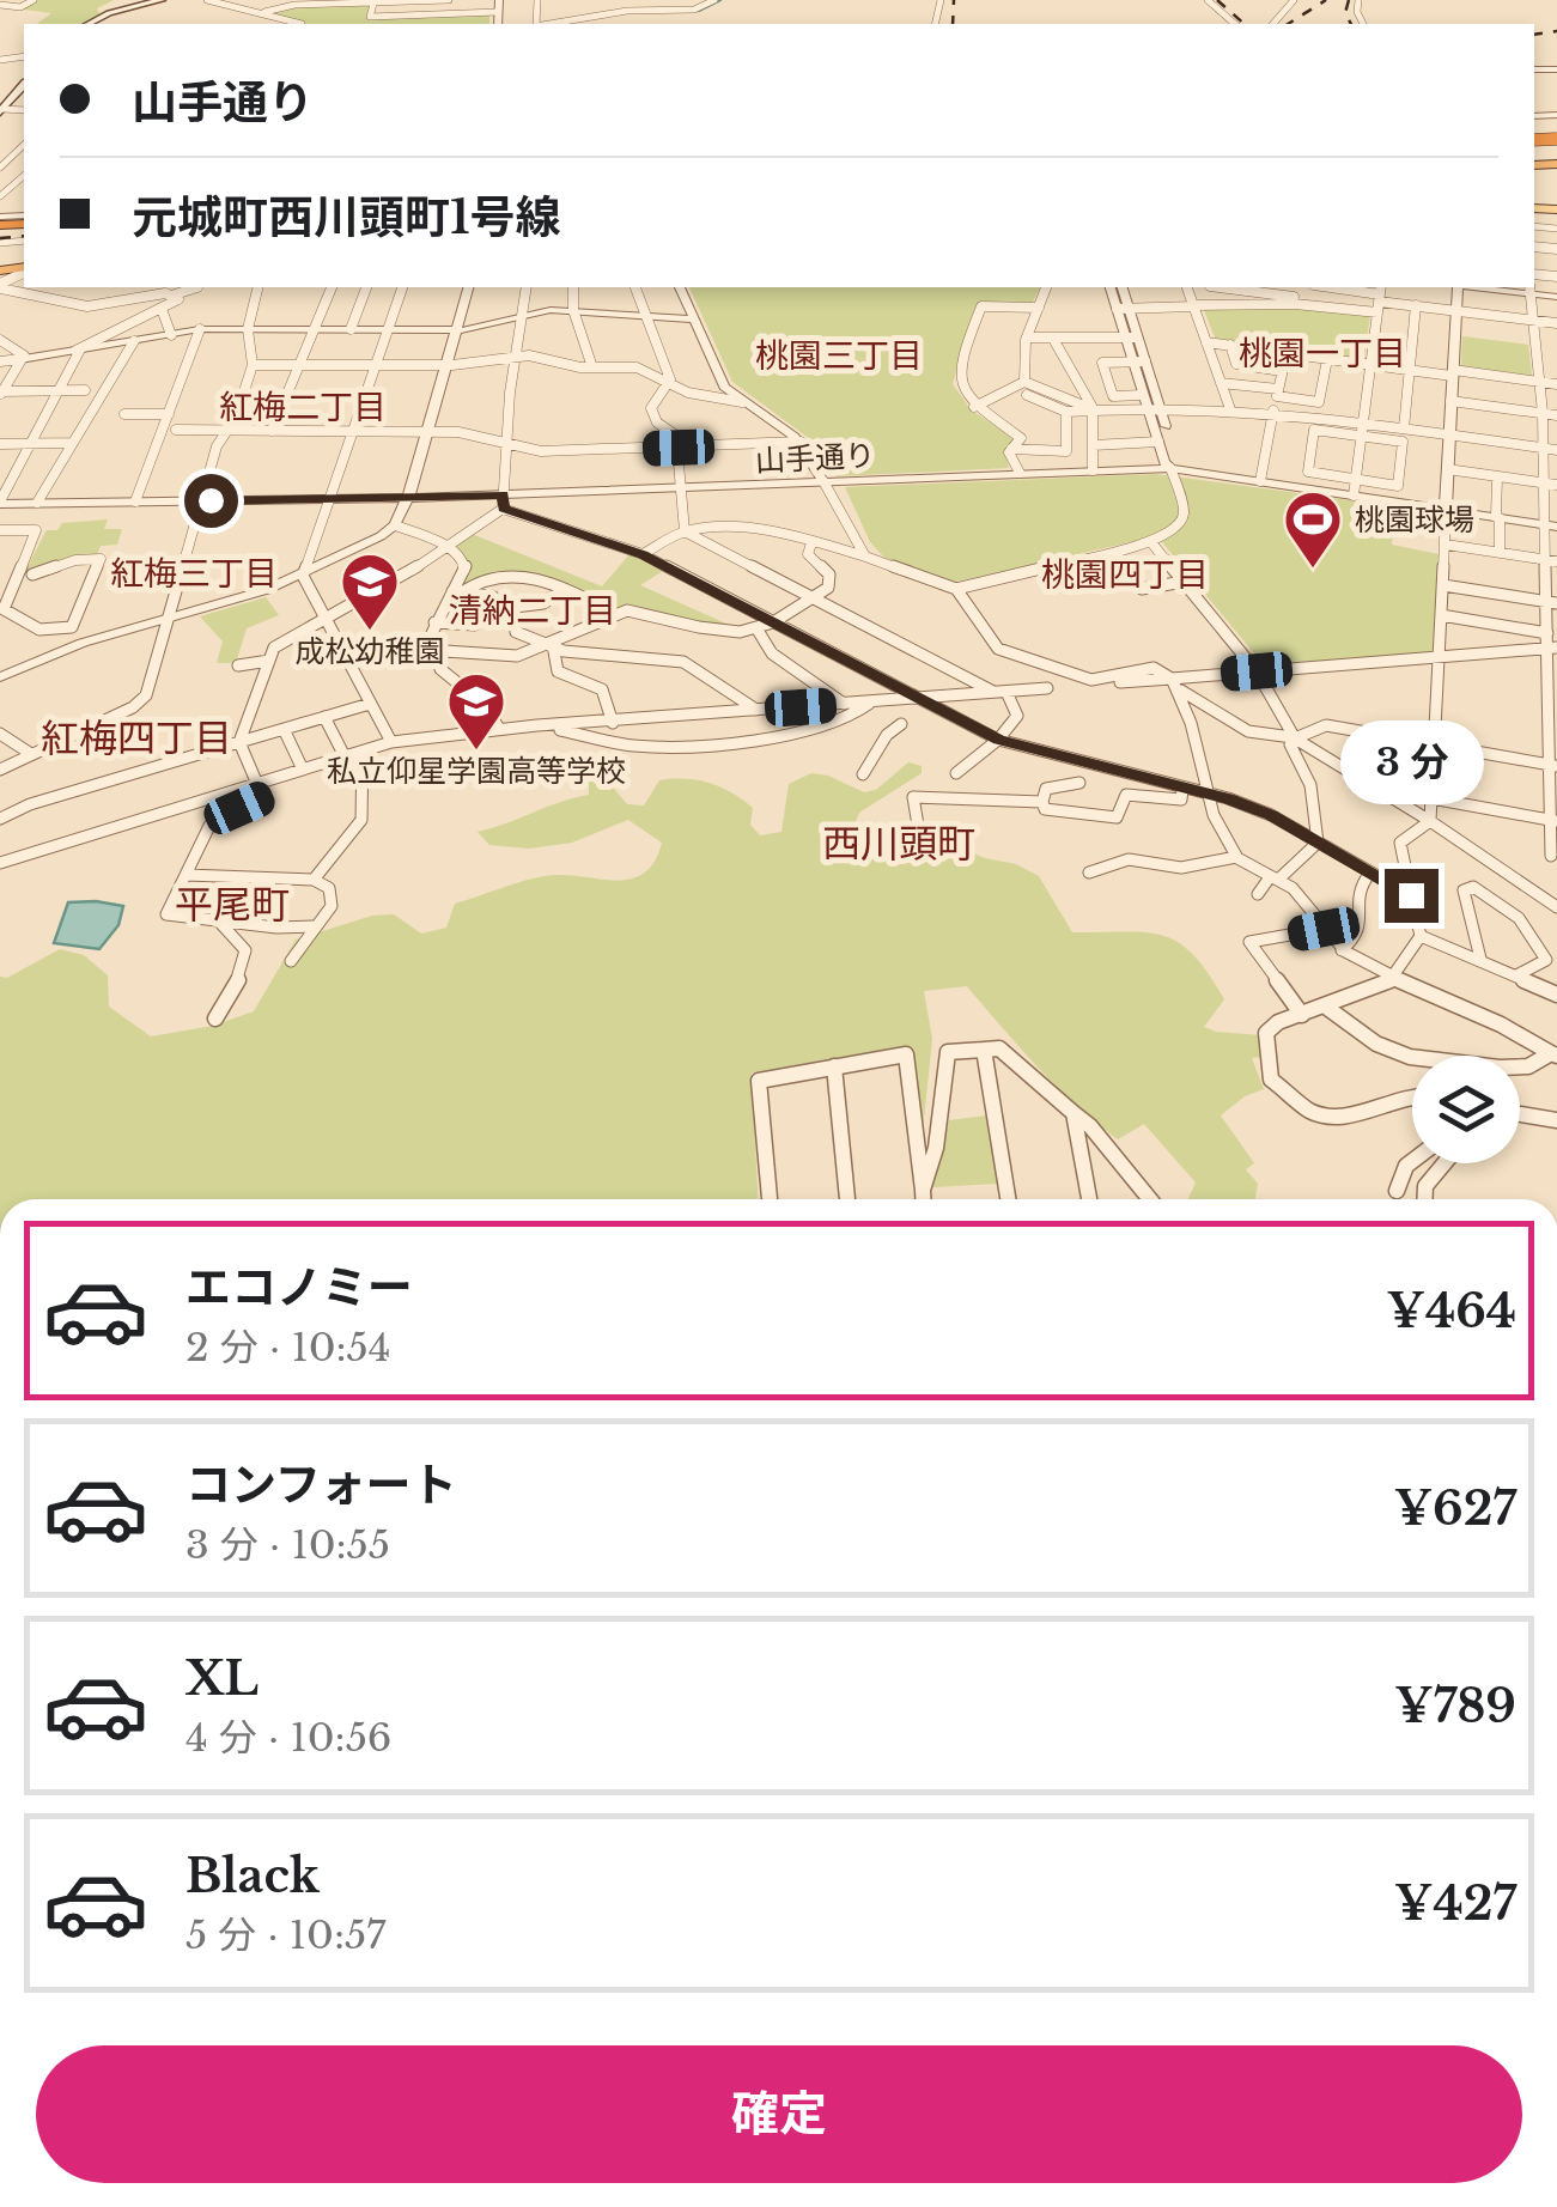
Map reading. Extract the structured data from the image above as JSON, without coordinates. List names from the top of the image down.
{
  "streets": {
    "street": ["山手通り"]
  },
  "districts": [
    "桃園一丁目",
    "桃園三丁目",
    "紅梅二丁目",
    "紅梅三丁目",
    "桃園四丁目",
    "清納二丁目",
    "紅梅四丁目",
    "西川頭町",
    "平尾町"
  ],
  "places": {
    "sports": ["桃園球場"],
    "school or university": ["成松幼稚園", "私立仰星学園高等学校"]
  },
  "page": {
    "banner": ["山手通り", "元城町西川頭町1号線"],
    "bubble": "3 分",
    "list": [
      {
        "name": "エコノミー",
        "note": "2 分 · 10:54",
        "value": "¥464"
      },
      {
        "name": "コンフォート",
        "note": "3 分 · 10:55",
        "value": "¥627"
      },
      {
        "name": "XL",
        "note": "4 分 · 10:56",
        "value": "¥789"
      },
      {
        "name": "Black",
        "note": "5 分 · 10:57",
        "value": "¥427"
      }
    ],
    "buttons": "確定"
  }
}
